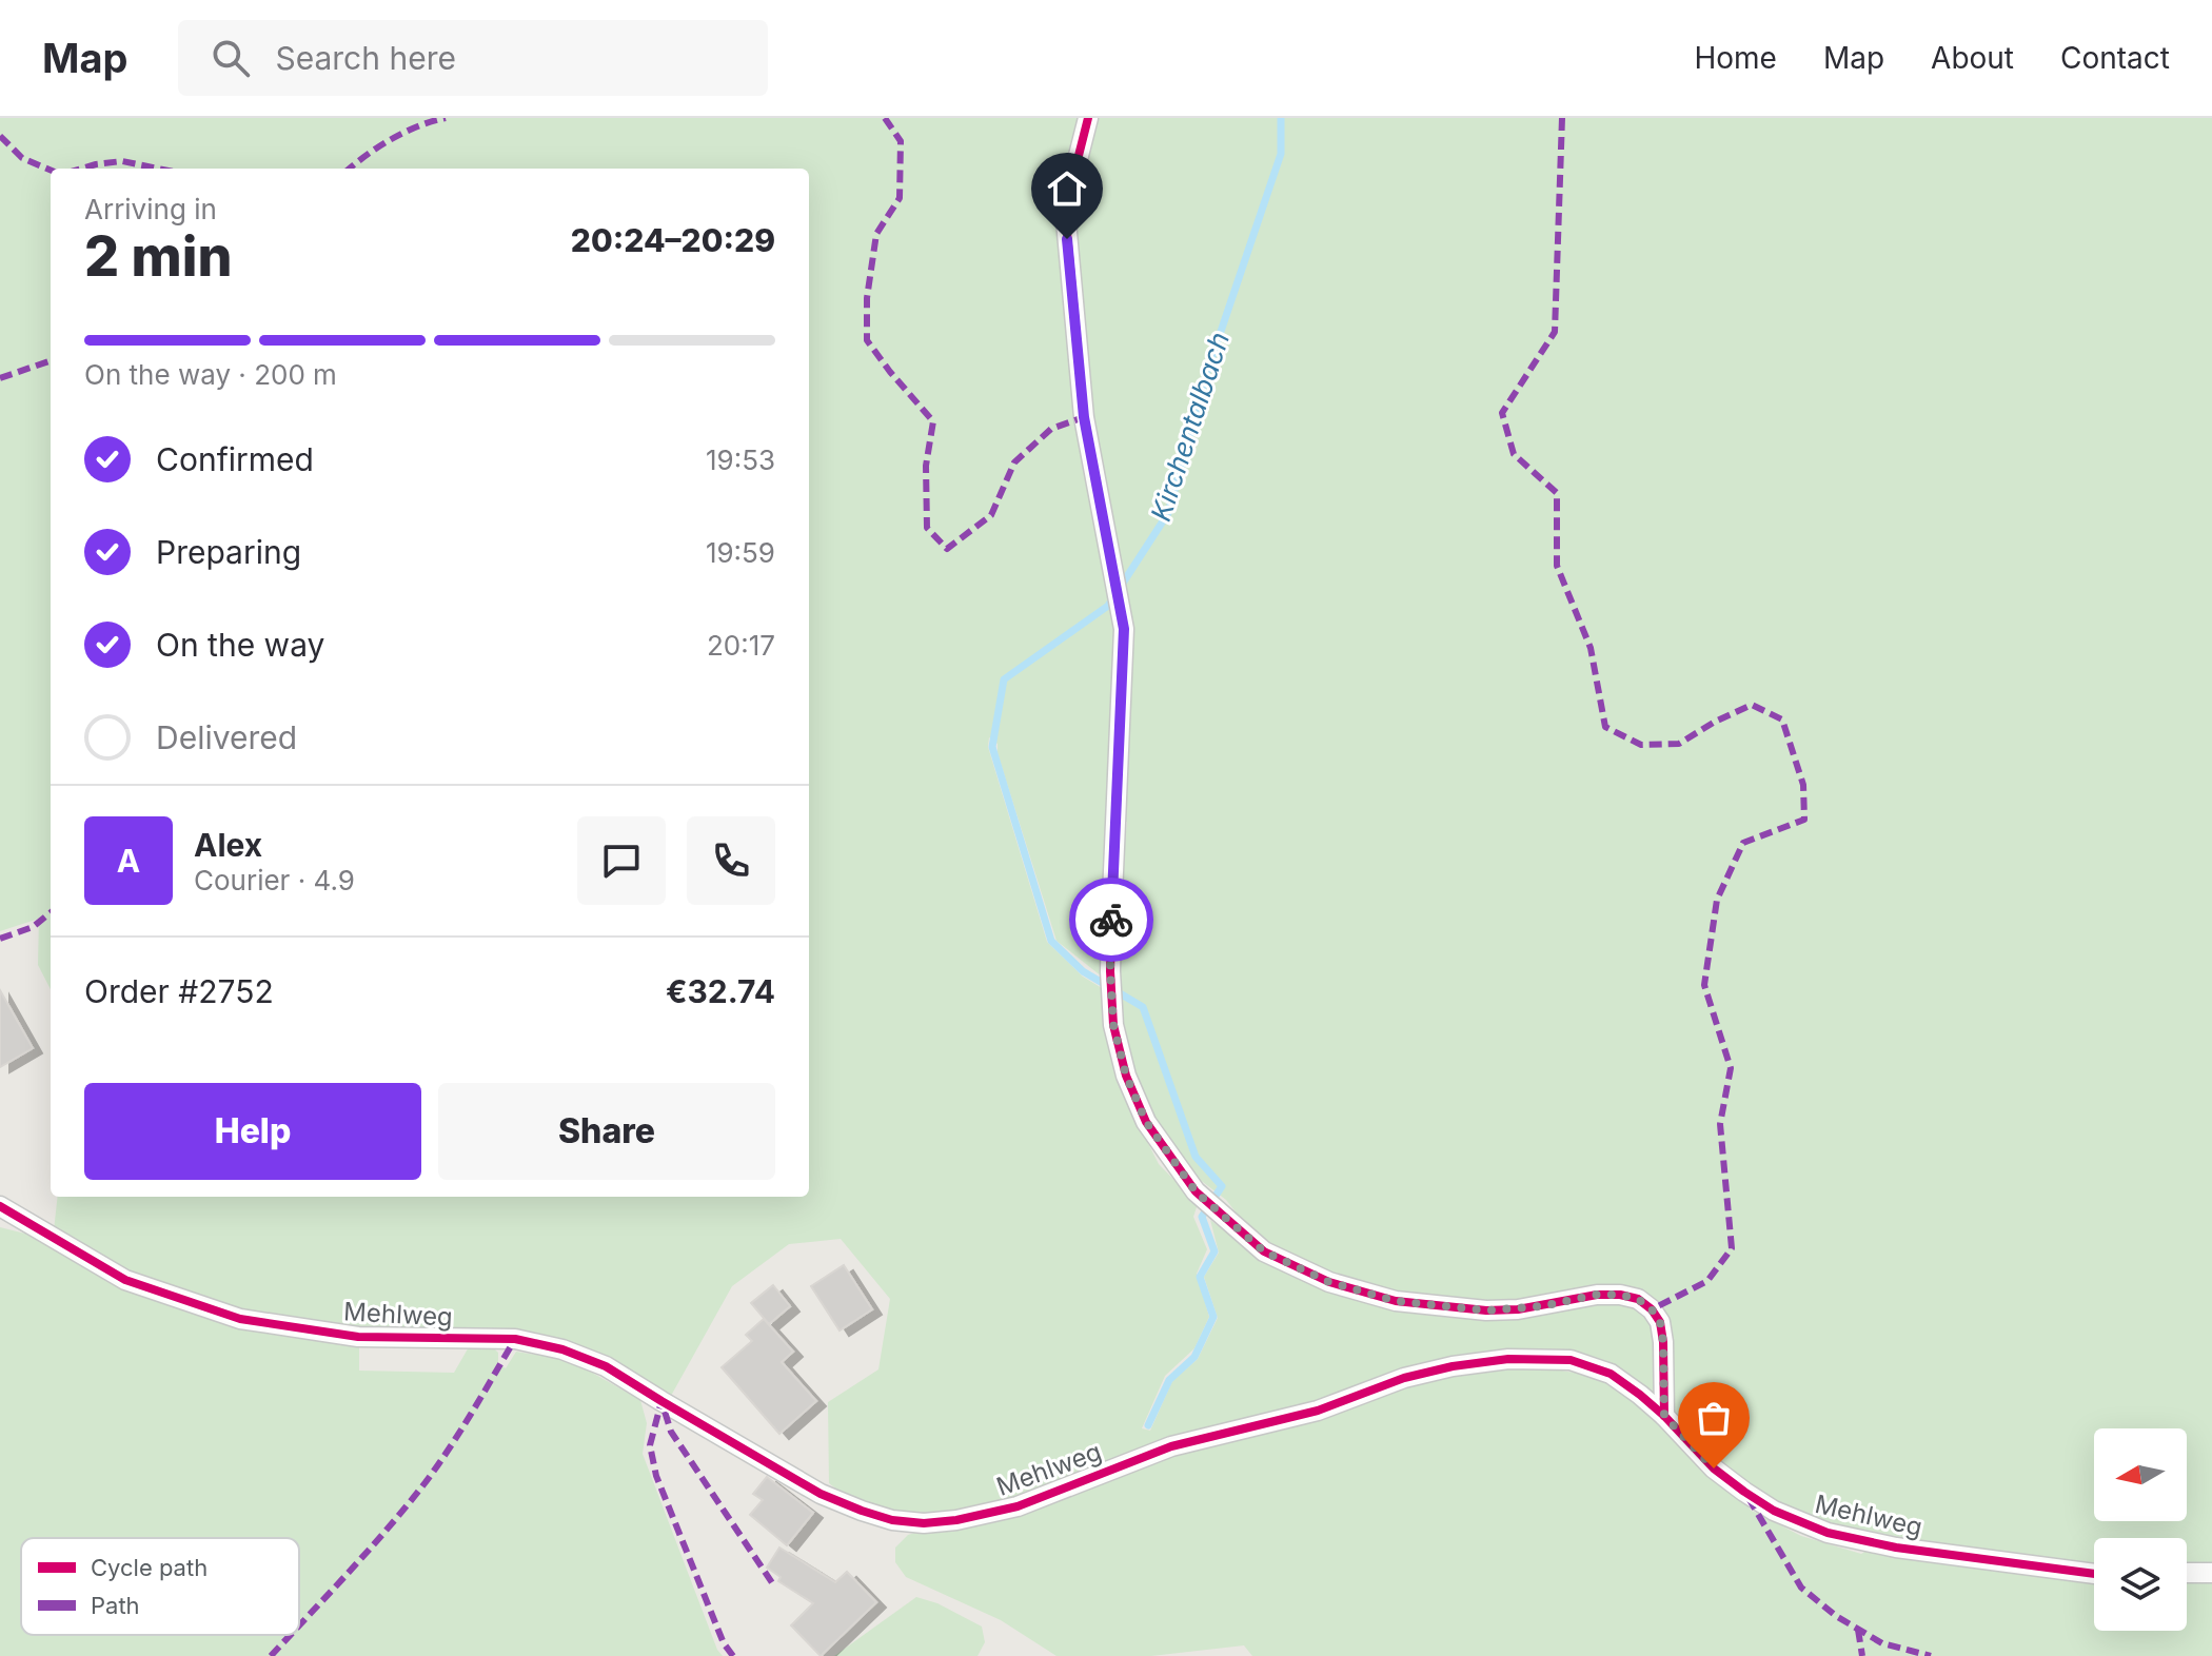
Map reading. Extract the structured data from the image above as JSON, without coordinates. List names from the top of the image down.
{
  "streets": {
    "street": ["Mehlweg"]
  },
  "water": ["Kirchentalbach"],
  "legend": ["Cycle path", "Path"],
  "north": "left",
  "page": {
    "header": "Map",
    "search": "Search here",
    "nav": [
      "Home",
      "Map",
      "About",
      "Contact"
    ],
    "heading": ["2 min", "Arriving in", "20:24–20:29"],
    "panel": [
      "Alex",
      "Courier · 4.9",
      "Order #2752",
      "€32.74"
    ],
    "bar": "On the way · 200 m",
    "list": [
      ["Confirmed", "19:53"],
      ["Preparing", "19:59"],
      ["On the way", "20:17"],
      "Delivered"
    ],
    "round": "A",
    "buttons": ["Help", "Share"]
  }
}
